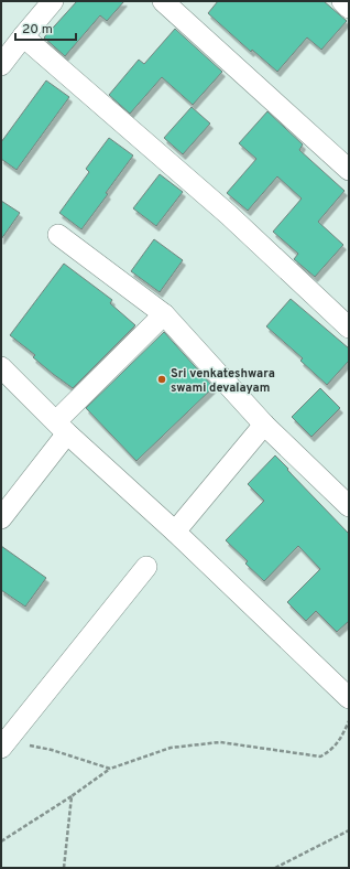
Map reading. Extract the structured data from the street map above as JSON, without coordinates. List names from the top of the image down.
{
  "places": ["Sri venkateshwara swami devalayam"],
  "scale_bar": "20 m"
}
